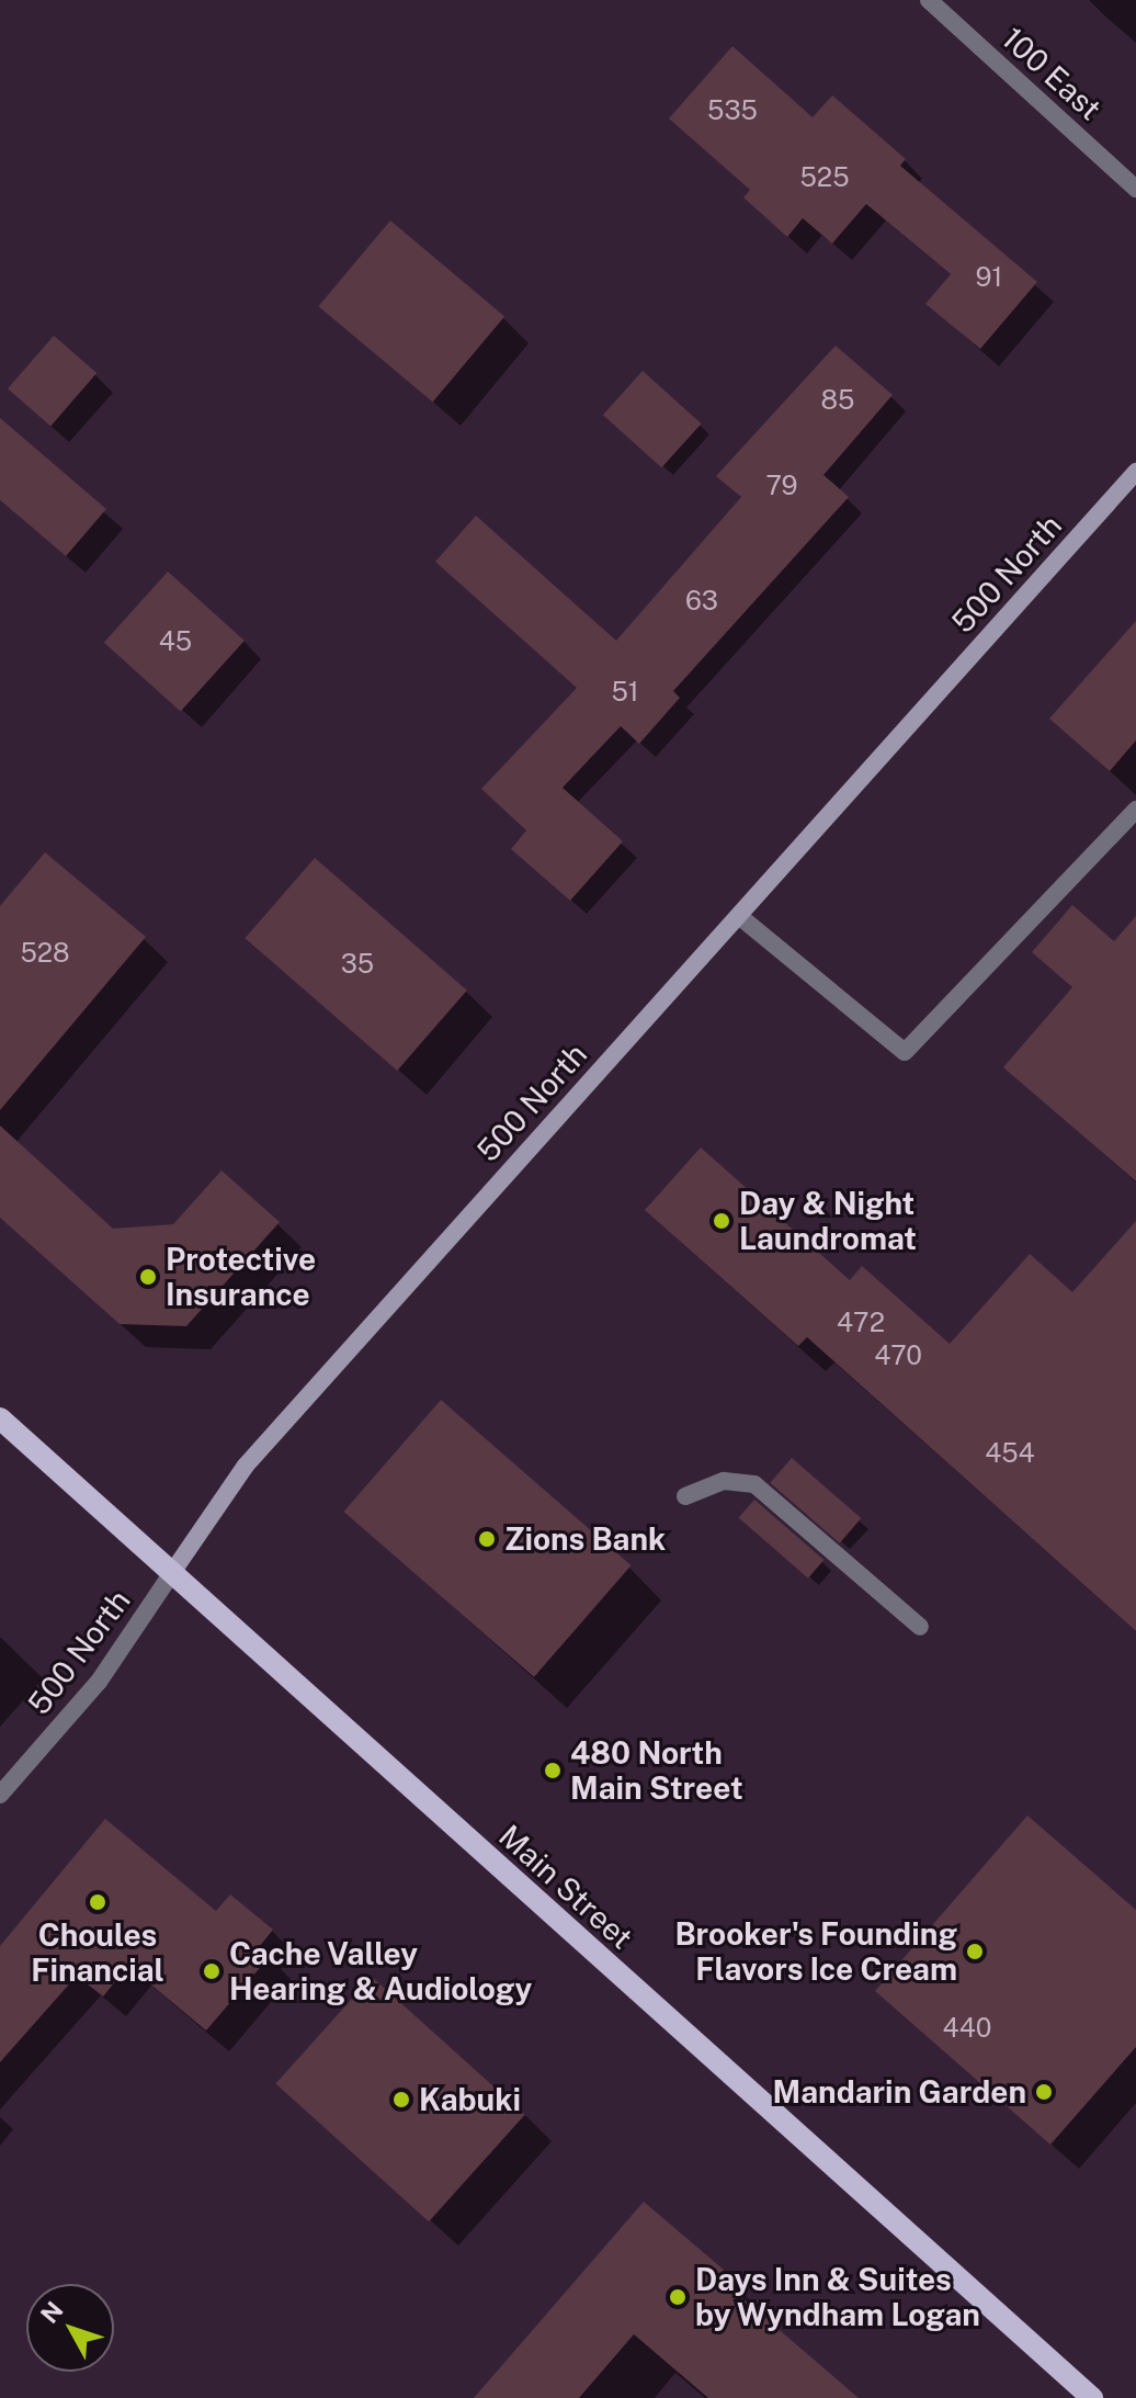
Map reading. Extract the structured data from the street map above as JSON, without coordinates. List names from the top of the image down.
{
  "streets": {
    "main road": ["Main Street"],
    "street": ["100 East", "500 North"]
  },
  "crossings": [
    ["500 North", "Main Street"]
  ],
  "places": [
    "Day & Night Laundromat",
    "Protective Insurance",
    "Zions Bank",
    "480 North Main Street",
    "Choules Financial",
    "Brooker's Founding Flavors Ice Cream",
    "Cache Valley Hearing & Audiology",
    "Mandarin Garden",
    "Kabuki",
    "Days Inn & Suites by Wyndham Logan"
  ],
  "house_numbers": [
    "535",
    "525",
    "91",
    "85",
    "79",
    "63",
    "45",
    "51",
    "528",
    "35",
    "472",
    "470",
    "454",
    "440"
  ],
  "north": "top left"
}
